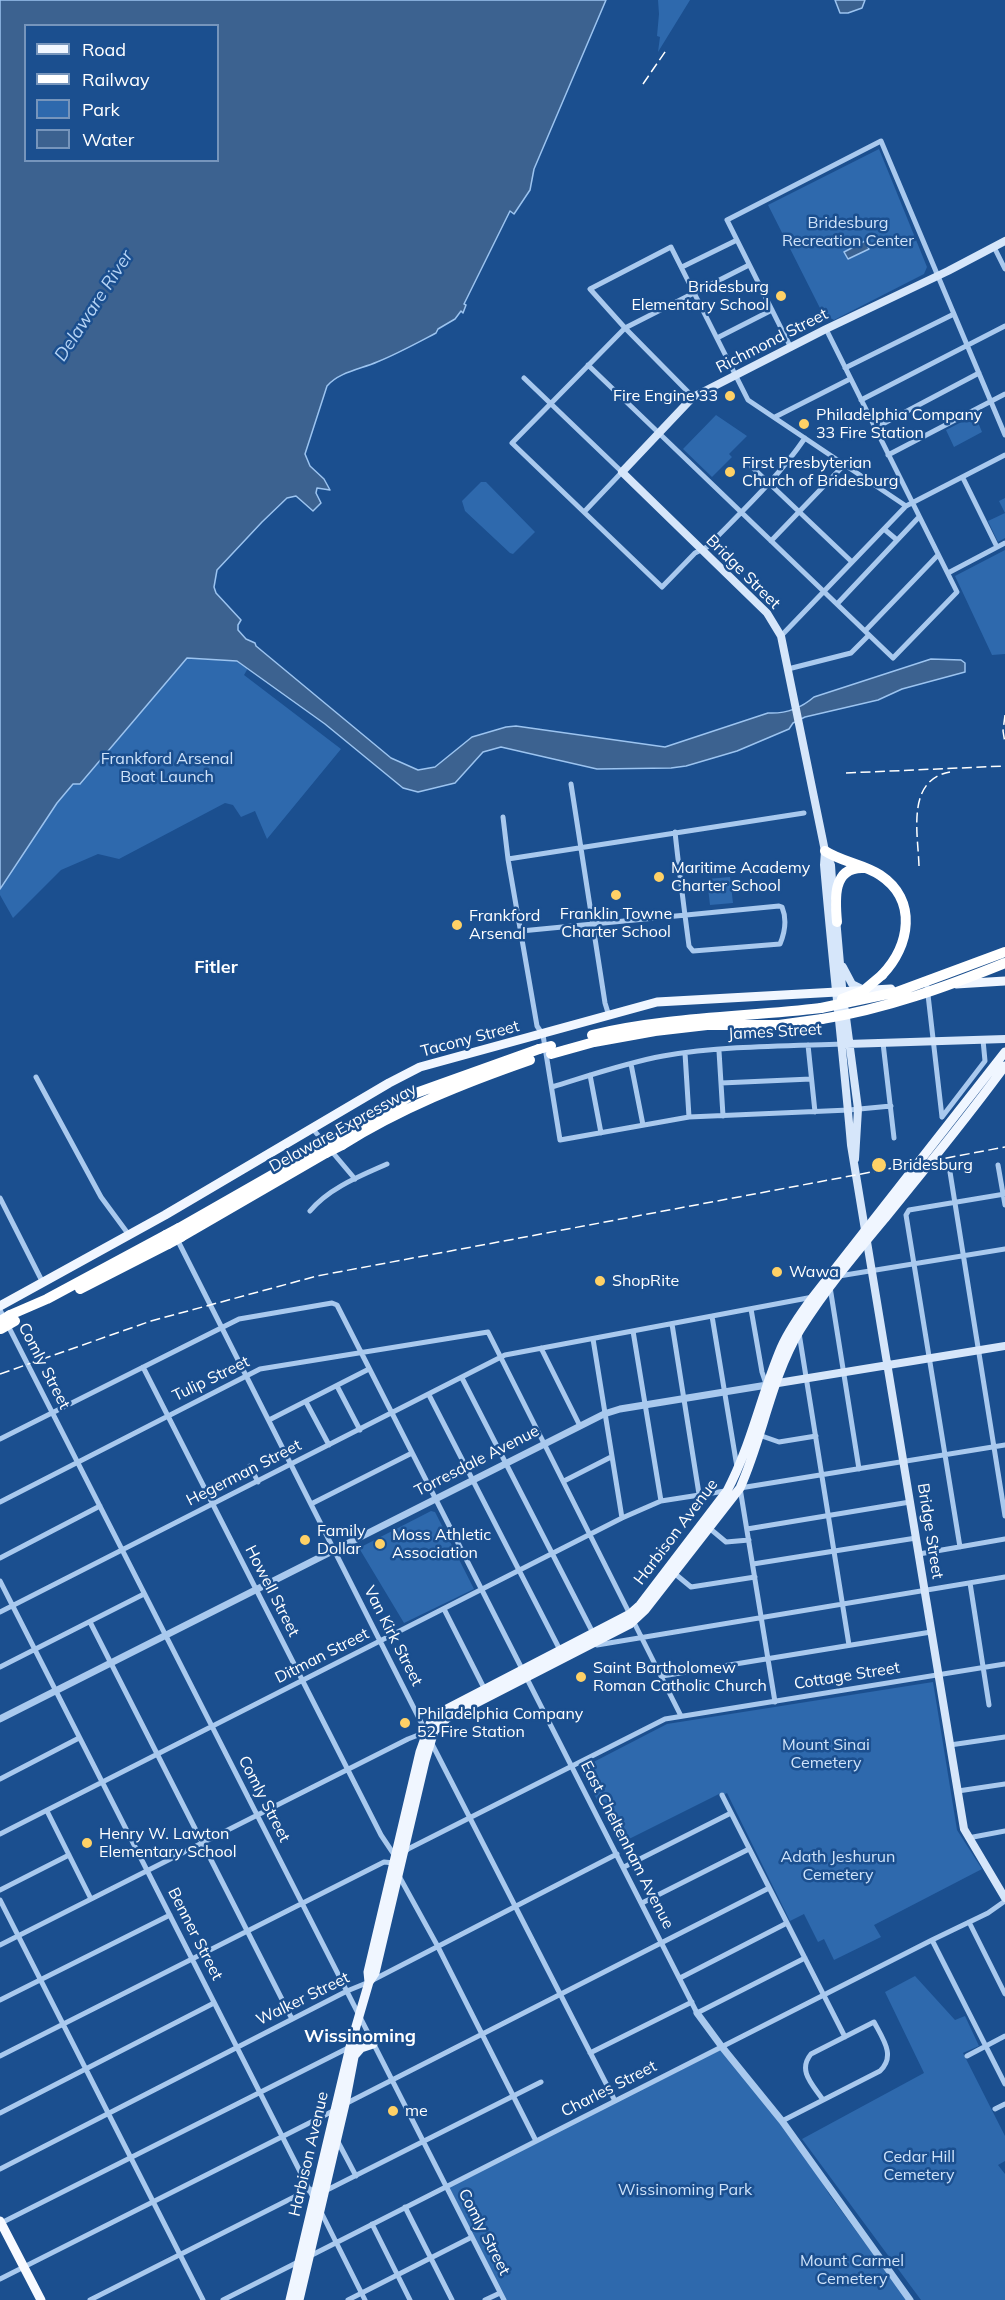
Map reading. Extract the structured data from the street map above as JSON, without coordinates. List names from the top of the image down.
{
  "streets": {
    "highway": ["Delaware Expressway"],
    "main road": [
      "Richmond Street",
      "Bridge Street",
      "James Street",
      "Tacony Street",
      "Torresdale Avenue",
      "Harbison Avenue"
    ],
    "street": [
      "Comly Street",
      "Tulip Street",
      "Hegerman Street",
      "Howell Street",
      "Van Kirk Street",
      "Ditman Street",
      "Cottage Street",
      "East Cheltenham Avenue",
      "Benner Street",
      "Walker Street",
      "Charles Street"
    ]
  },
  "crossings": [
    ["Richmond Street", "Bridge Street"],
    ["Bridge Street", "James Street"],
    ["Bridge Street", "Tacony Street"],
    ["Bridge Street", "Torresdale Avenue"],
    ["Bridge Street", "Harbison Avenue"],
    ["Bridge Street", "Cottage Street"],
    ["Bridge Street", "Charles Street"],
    ["Tacony Street", "Delaware Expressway"],
    ["Tacony Street", "Comly Street"],
    ["Tacony Street", "Van Kirk Street"],
    ["Delaware Expressway", "Comly Street"],
    ["Comly Street", "Tulip Street"],
    ["Comly Street", "Torresdale Avenue"],
    ["Comly Street", "Hegerman Street"],
    ["Comly Street", "Harbison Avenue"],
    ["Comly Street", "Ditman Street"],
    ["Comly Street", "Cottage Street"],
    ["Comly Street", "Walker Street"],
    ["Comly Street", "Charles Street"],
    ["Tulip Street", "Hegerman Street"],
    ["Tulip Street", "Howell Street"],
    ["Tulip Street", "Van Kirk Street"],
    ["Tulip Street", "East Cheltenham Avenue"],
    ["Torresdale Avenue", "Harbison Avenue"],
    ["Torresdale Avenue", "Howell Street"],
    ["Torresdale Avenue", "Van Kirk Street"],
    ["Torresdale Avenue", "East Cheltenham Avenue"],
    ["Torresdale Avenue", "Benner Street"],
    ["Hegerman Street", "Howell Street"],
    ["Hegerman Street", "Van Kirk Street"],
    ["Hegerman Street", "East Cheltenham Avenue"],
    ["Hegerman Street", "Benner Street"],
    ["Harbison Avenue", "Howell Street"],
    ["Harbison Avenue", "Van Kirk Street"],
    ["Harbison Avenue", "Ditman Street"],
    ["Harbison Avenue", "Cottage Street"],
    ["Harbison Avenue", "East Cheltenham Avenue"],
    ["Harbison Avenue", "Benner Street"],
    ["Harbison Avenue", "Walker Street"],
    ["Harbison Avenue", "Charles Street"],
    ["Howell Street", "Ditman Street"],
    ["Howell Street", "Cottage Street"],
    ["Van Kirk Street", "Ditman Street"],
    ["Van Kirk Street", "Cottage Street"],
    ["Van Kirk Street", "East Cheltenham Avenue"],
    ["Van Kirk Street", "Walker Street"],
    ["Van Kirk Street", "Charles Street"],
    ["Ditman Street", "East Cheltenham Avenue"],
    ["Ditman Street", "Benner Street"],
    ["Cottage Street", "East Cheltenham Avenue"],
    ["Cottage Street", "Benner Street"],
    ["East Cheltenham Avenue", "Walker Street"],
    ["East Cheltenham Avenue", "Charles Street"],
    ["Benner Street", "Walker Street"]
  ],
  "districts": ["Fitler", "Wissinoming"],
  "water": ["Delaware River"],
  "parks": [
    "Bridesburg Recreation Center",
    "Frankford Arsenal Boat Launch",
    "Mount Sinai Cemetery",
    "Adath Jeshurun Cemetery",
    "Cedar Hill Cemetery",
    "Wissinoming Park",
    "Mount Carmel Cemetery"
  ],
  "places": [
    "Bridesburg Elementary School",
    "Fire Engine 33",
    "Philadelphia Company 33 Fire Station",
    "First Presbyterian Church of Bridesburg",
    "Maritime Academy Charter School",
    "Franklin Towne Charter School",
    "Frankford Arsenal",
    "Bridesburg",
    "Wawa",
    "ShopRite",
    "Family Dollar",
    "Moss Athletic Association",
    "Saint Bartholomew Roman Catholic Church",
    "Philadelphia Company 52 Fire Station",
    "Henry W. Lawton Elementary School",
    "me"
  ],
  "legend": [
    "Road",
    "Railway",
    "Park",
    "Water"
  ]
}
